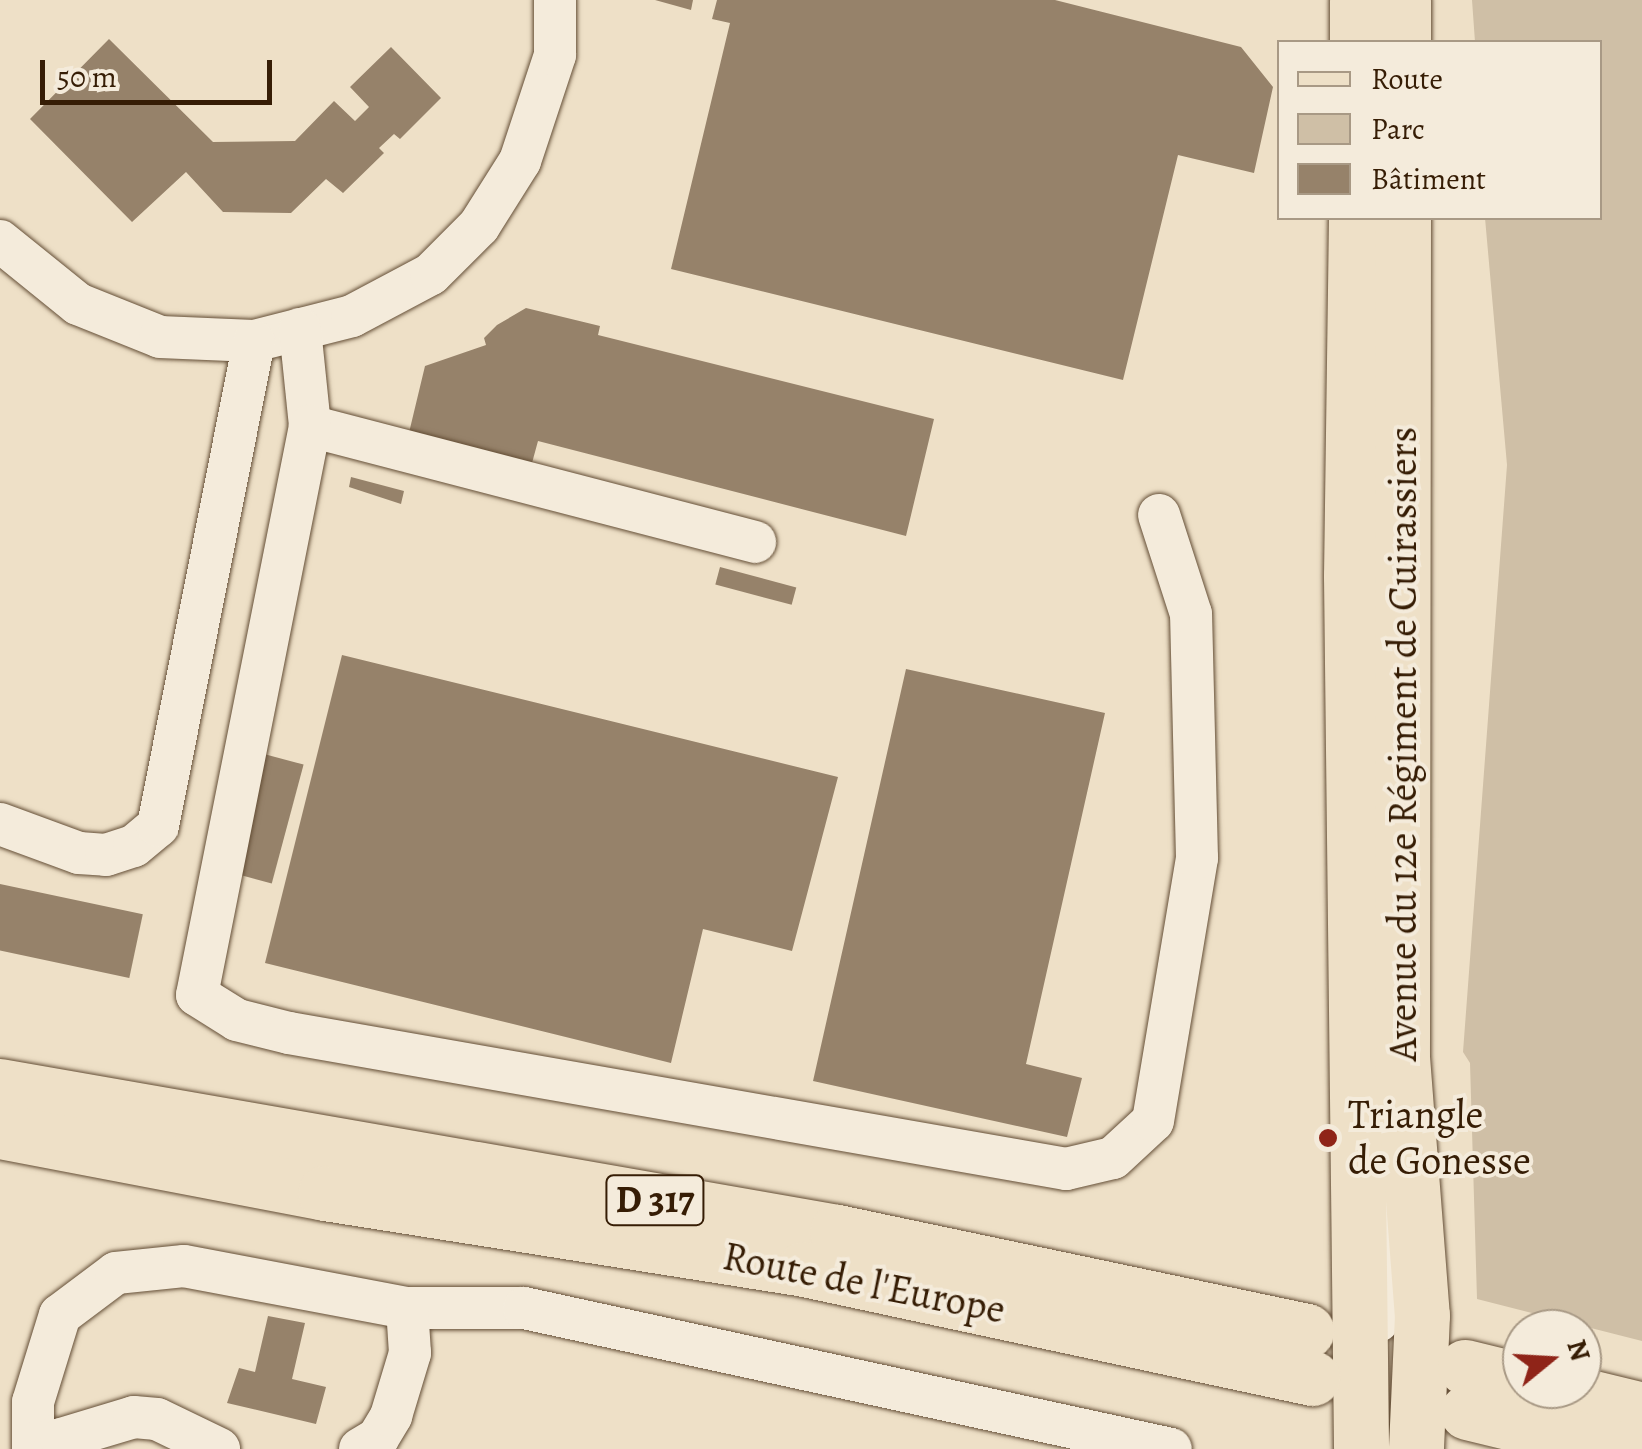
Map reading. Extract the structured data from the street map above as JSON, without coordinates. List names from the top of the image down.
{
  "streets": {
    "main road": ["Avenue du 12e Régiment de Cuirassiers", "D 317", "Route de l'Europe"]
  },
  "places": ["Triangle de Gonesse"],
  "legend": ["Route", "Parc", "Bâtiment"],
  "scale_bar": "50 m",
  "north": "right"
}
